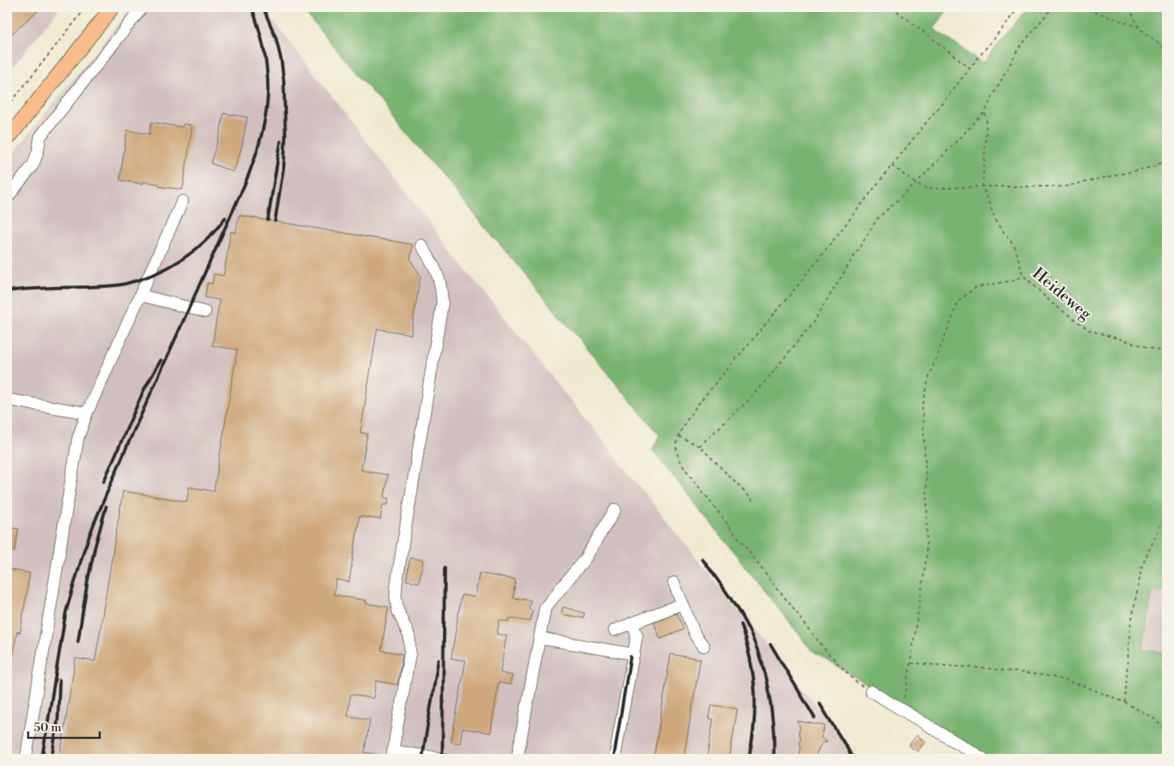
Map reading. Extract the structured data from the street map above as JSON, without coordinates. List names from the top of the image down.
{
  "streets": {
    "path": ["Heideweg"]
  },
  "scale_bar": "50 m"
}
